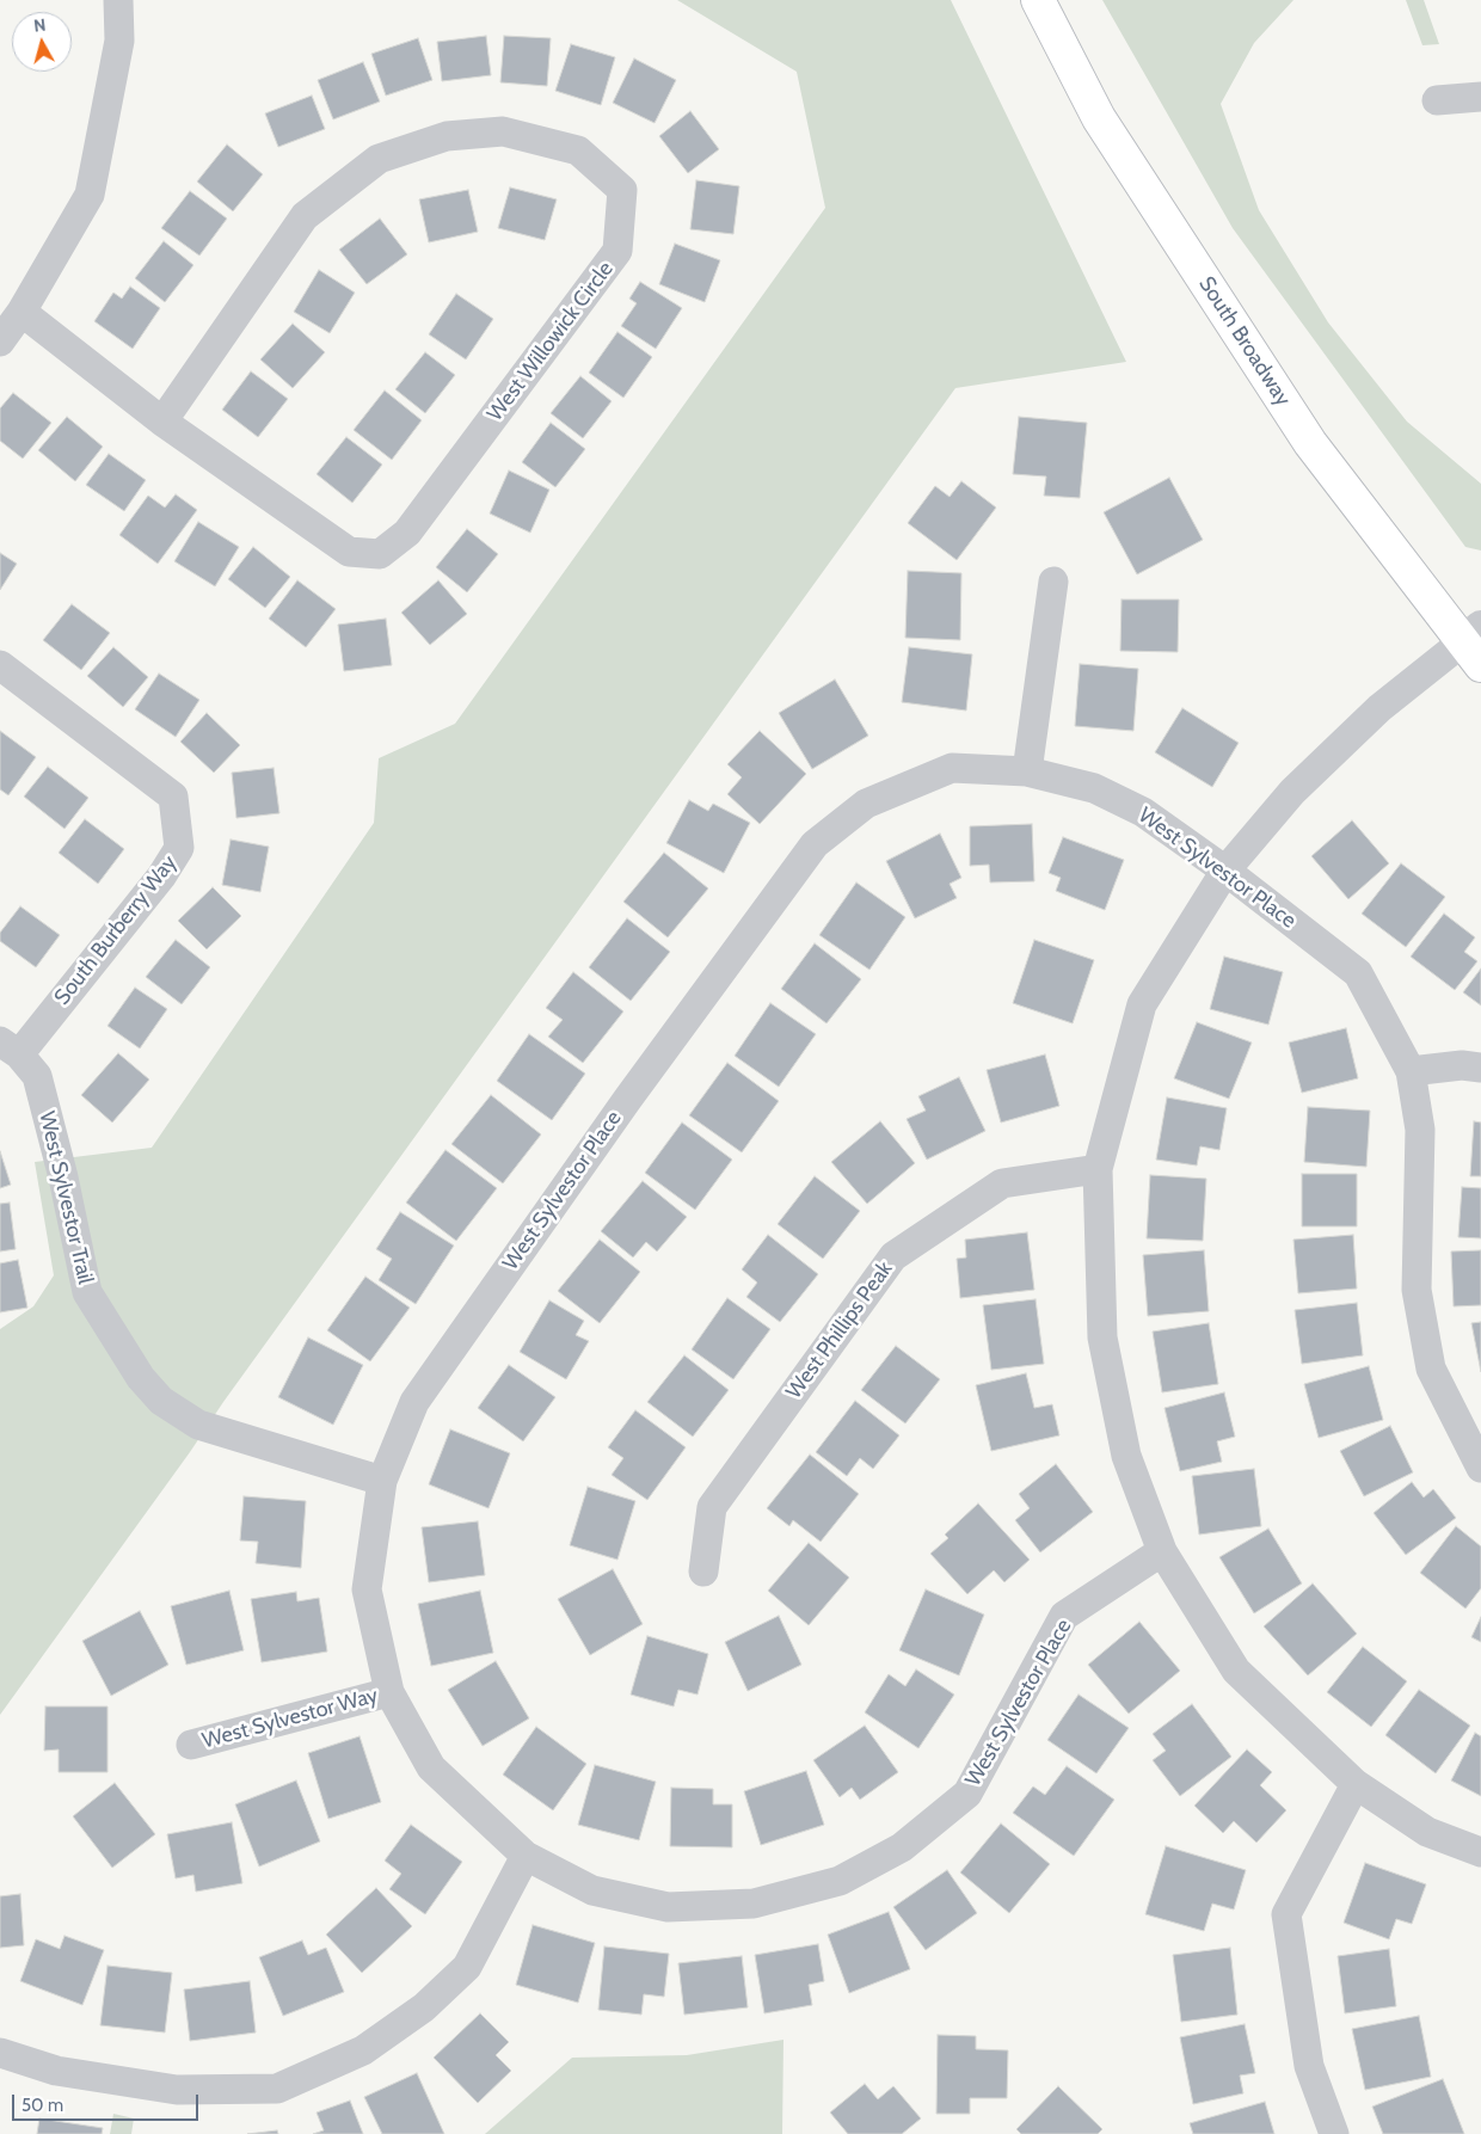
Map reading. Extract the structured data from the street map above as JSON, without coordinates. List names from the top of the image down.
{
  "streets": {
    "main road": ["South Broadway"],
    "street": [
      "West Willowick Circle",
      "West Sylvestor Place",
      "South Burberry Way",
      "West Sylvestor Trail",
      "West Phillips Peak",
      "West Sylvestor Way"
    ]
  },
  "crossings": [
    ["West Sylvestor Place", "West Sylvestor Trail"],
    ["West Sylvestor Place", "West Sylvestor Way"],
    ["South Burberry Way", "West Sylvestor Trail"]
  ],
  "scale_bar": "50 m",
  "north": "top"
}
